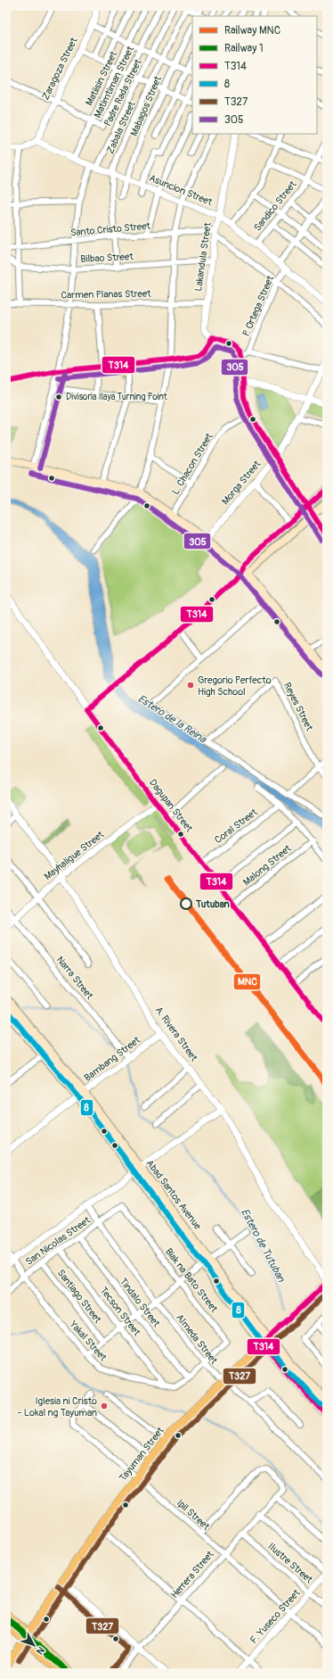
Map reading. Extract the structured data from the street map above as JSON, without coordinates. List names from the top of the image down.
{
  "streets": {
    "main road": ["Abad Santos Avenue", "Tayuman Street"],
    "street": [
      "Zaragoza Street",
      "Matiisin Street",
      "Matimtiman Street",
      "Padre Rada Street",
      "Mabagos Street",
      "Zabala Street",
      "Asuncion Street",
      "Sandico Street",
      "Santo Cristo Street",
      "Lakandula Street",
      "Bilbao Street",
      "Carmen Planas Street",
      "P. Ortega Street",
      "L. Chacon Street",
      "Morga Street",
      "Reyes Street",
      "Dagupan Street",
      "Coral Street",
      "Mayhaligue Street",
      "Malong Street",
      "Narra Street",
      "A. Rivera Street",
      "Bambang Street",
      "San Nicolas Street",
      "Biak na Bato Street",
      "Santiago Street",
      "Tindalo Street",
      "Tecson Street",
      "Almeda Street",
      "Yakal Street",
      "Ipil Street",
      "Ilustre Street",
      "Herrera Street",
      "F. Yuseco Street"
    ]
  },
  "crossings": [
    ["Zaragoza Street", "Matimtiman Street"],
    ["Zaragoza Street", "Asuncion Street"],
    ["Matiisin Street", "Matimtiman Street"],
    ["Matiisin Street", "Asuncion Street"],
    ["Padre Rada Street", "Asuncion Street"],
    ["Padre Rada Street", "Santo Cristo Street"],
    ["Padre Rada Street", "Bilbao Street"],
    ["Padre Rada Street", "Carmen Planas Street"],
    ["Mabagos Street", "Asuncion Street"],
    ["Zabala Street", "Asuncion Street"],
    ["Zabala Street", "Santo Cristo Street"],
    ["Zabala Street", "Bilbao Street"],
    ["Asuncion Street", "Sandico Street"],
    ["Asuncion Street", "Lakandula Street"],
    ["Asuncion Street", "P. Ortega Street"],
    ["Santo Cristo Street", "Lakandula Street"],
    ["Lakandula Street", "Bilbao Street"],
    ["Lakandula Street", "Carmen Planas Street"],
    ["Dagupan Street", "Coral Street"],
    ["Dagupan Street", "Mayhaligue Street"],
    ["Dagupan Street", "Malong Street"],
    ["Mayhaligue Street", "Narra Street"],
    ["Mayhaligue Street", "A. Rivera Street"],
    ["Narra Street", "Bambang Street"],
    ["A. Rivera Street", "Bambang Street"],
    ["Bambang Street", "Abad Santos Avenue"],
    ["Abad Santos Avenue", "Tayuman Street"],
    ["San Nicolas Street", "Biak na Bato Street"],
    ["San Nicolas Street", "Santiago Street"],
    ["San Nicolas Street", "Tindalo Street"],
    ["San Nicolas Street", "Tecson Street"],
    ["San Nicolas Street", "Almeda Street"],
    ["San Nicolas Street", "Yakal Street"],
    ["Biak na Bato Street", "Almeda Street"],
    ["Biak na Bato Street", "Yakal Street"],
    ["Tindalo Street", "Yakal Street"],
    ["Tecson Street", "Yakal Street"],
    ["Almeda Street", "Yakal Street"],
    ["Almeda Street", "Tayuman Street"],
    ["Tayuman Street", "Ipil Street"],
    ["Ipil Street", "Herrera Street"],
    ["Ipil Street", "F. Yuseco Street"],
    ["Ilustre Street", "Herrera Street"],
    ["Ilustre Street", "F. Yuseco Street"]
  ],
  "water": ["Estero de la Reina", "Estero de Tutuban"],
  "places": [
    "Divisoria Ilaya Turning Point",
    "Gregorio Perfecto High School",
    "Tutuban",
    "Iglesia ni Cristo - Lokal ng Tayuman"
  ],
  "lines": [
    "transit line T314",
    "transit line 305",
    "rail line MNC",
    "transit line 8",
    "transit line T327",
    "rail line 1"
  ],
  "legend": [
    "Railway MNC",
    "Railway 1",
    "T314",
    "8",
    "T327",
    "305"
  ],
  "north": "bottom right"
}
